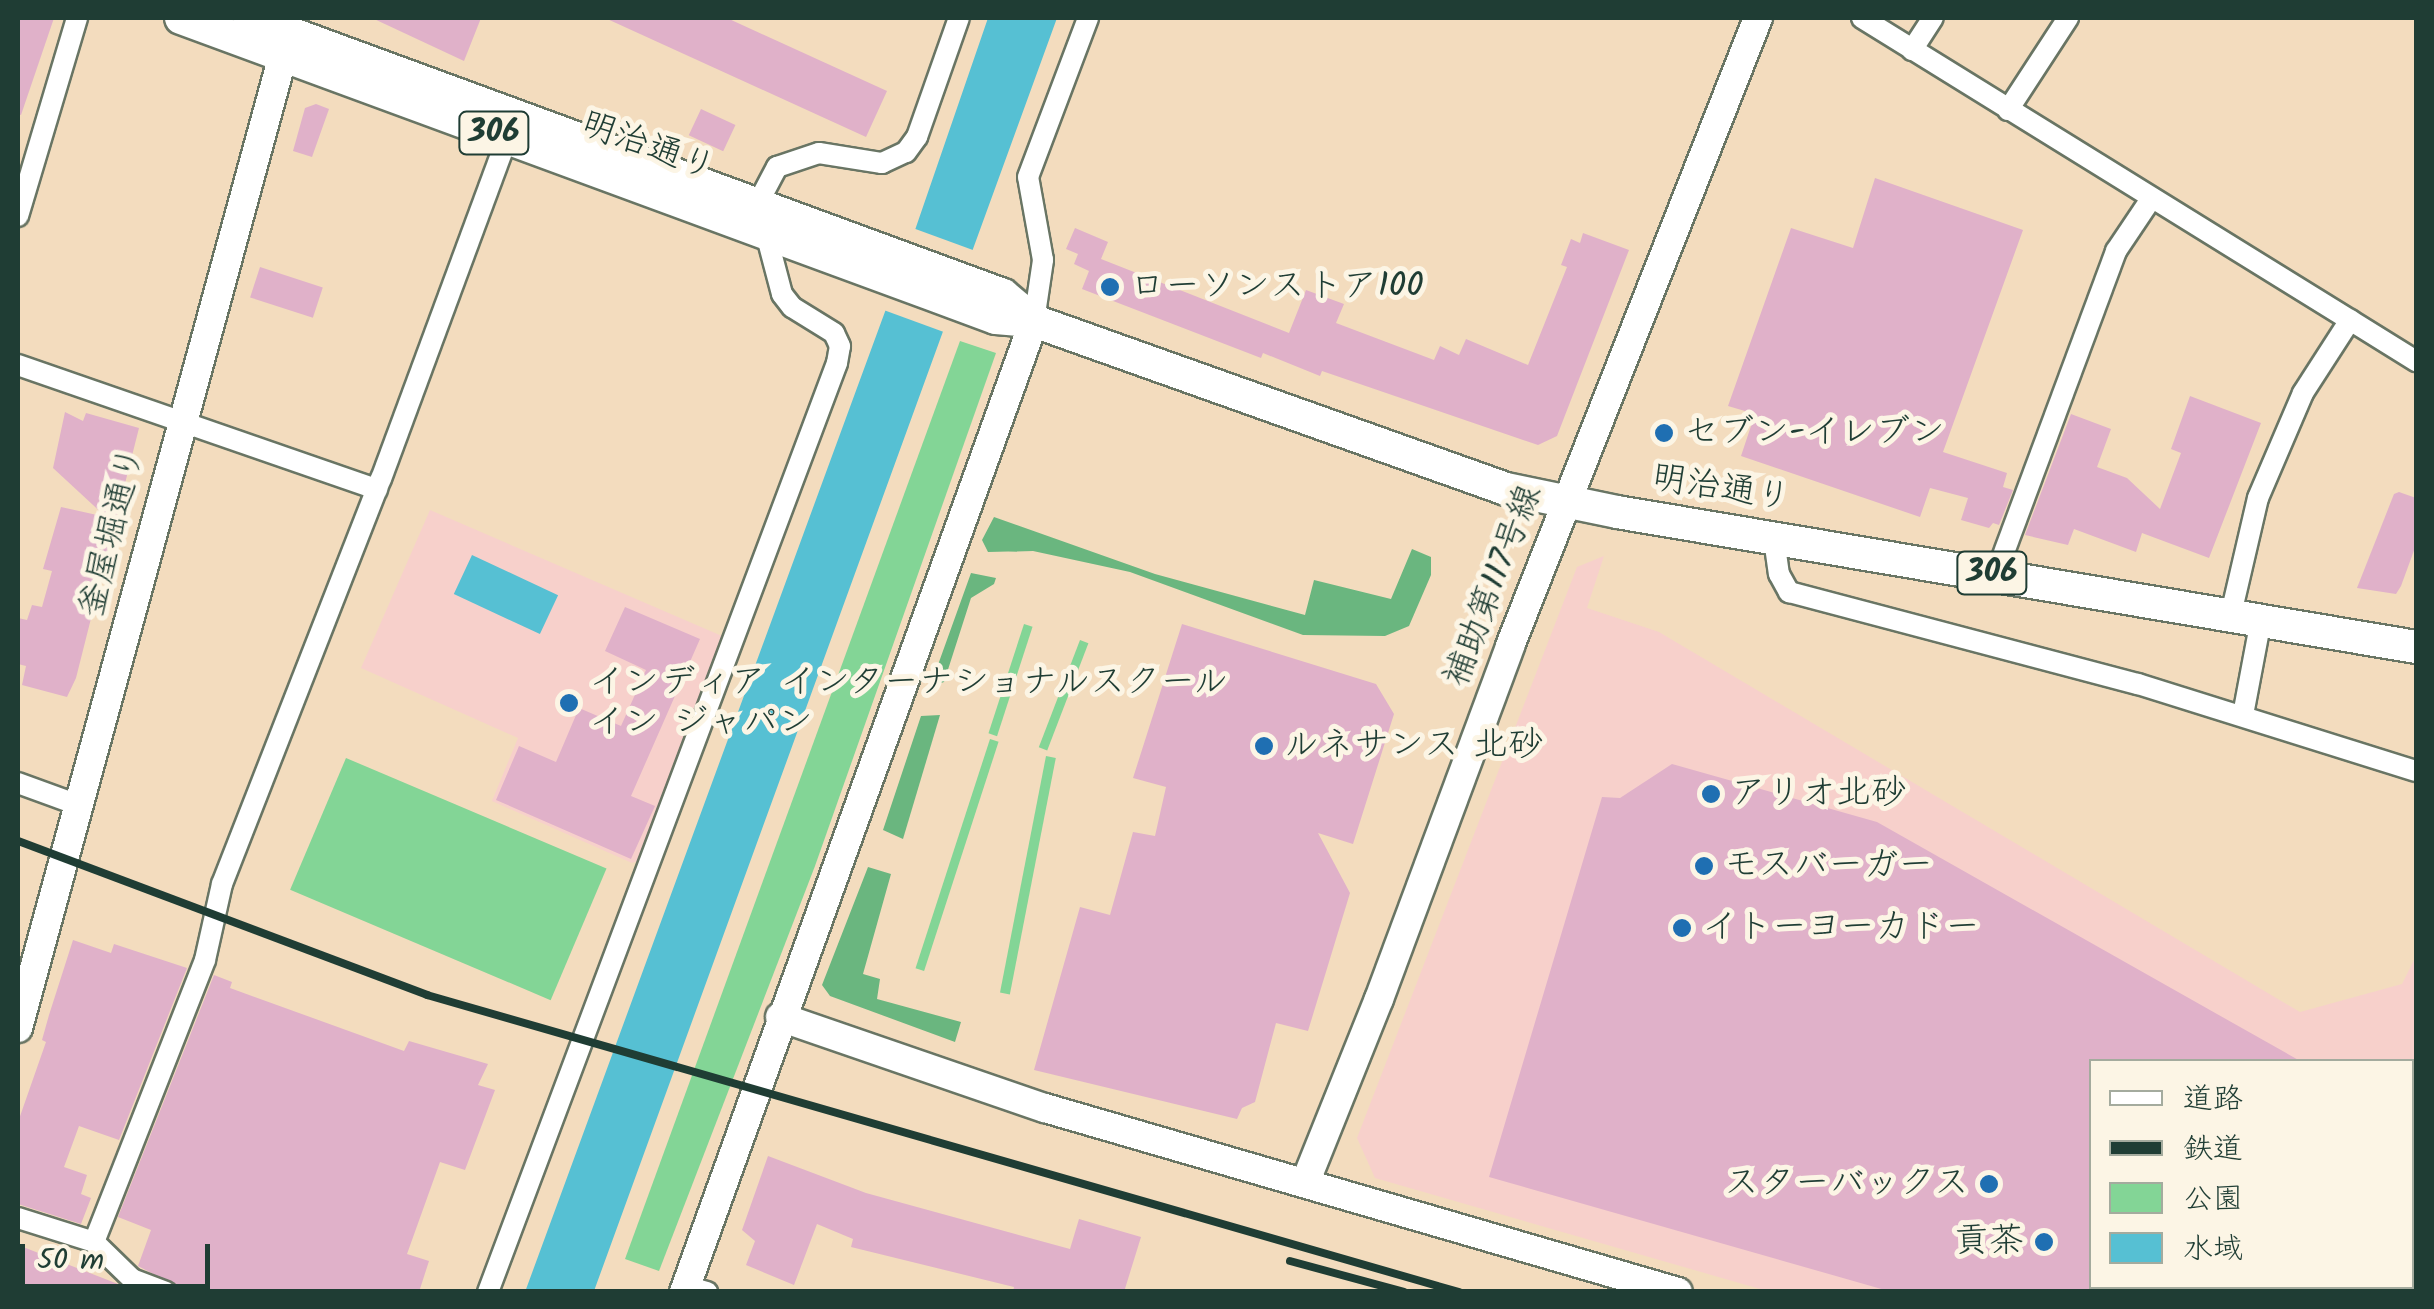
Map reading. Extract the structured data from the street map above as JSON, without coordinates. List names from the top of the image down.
{
  "streets": {
    "main road": ["306", "明治通り"],
    "street": ["釜屋堀通り", "補助第117号線"]
  },
  "crossings": [
    ["明治通り", "釜屋堀通り"],
    ["明治通り", "補助第117号線"]
  ],
  "places": [
    "ローソンストア100",
    "セブン-イレブン",
    "インディア インターナショナルスクール イン ジャパン",
    "ルネサンス 北砂",
    "アリオ北砂",
    "モスバーガー",
    "イトーヨーカドー",
    "スターバックス",
    "貢茶"
  ],
  "legend": [
    "道路",
    "鉄道",
    "公園",
    "水域"
  ],
  "scale_bar": "50 m"
}
